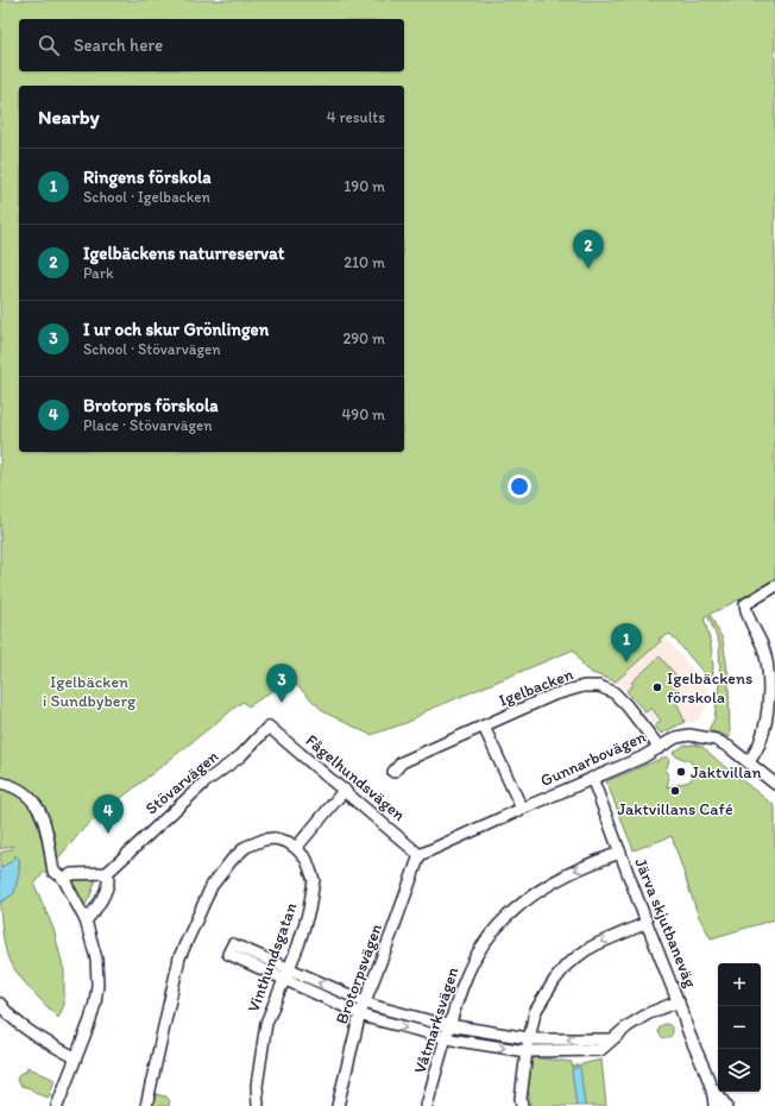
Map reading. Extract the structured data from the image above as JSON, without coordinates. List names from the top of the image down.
{
  "streets": {
    "street": [
      "Igelbacken",
      "Gunnarbovägen",
      "Fågelhundsvägen",
      "Stövarvägen",
      "Järva skjutbaneväg",
      "Vinthundsgatan",
      "Brotorpsvägen",
      "Våtmarksvägen"
    ]
  },
  "crossings": [
    ["Igelbacken", "Gunnarbovägen"],
    ["Gunnarbovägen", "Fågelhundsvägen"],
    ["Gunnarbovägen", "Järva skjutbaneväg"],
    ["Gunnarbovägen", "Brotorpsvägen"],
    ["Fågelhundsvägen", "Stövarvägen"],
    ["Fågelhundsvägen", "Brotorpsvägen"],
    ["Järva skjutbaneväg", "Våtmarksvägen"]
  ],
  "parks": ["Igelbäcken i Sundbyberg"],
  "places": ["Igelbäckens förskola", "Jaktvillan", "Jaktvillans Café"],
  "page": {
    "search": "Search here",
    "heading": ["Nearby", "4 results"],
    "list": [
      {
        "mark": "1",
        "name": "Ringens förskola",
        "note": "School · Igelbacken",
        "value": "190 m"
      },
      {
        "mark": "2",
        "name": "Igelbäckens naturreservat",
        "note": "Park",
        "value": "210 m"
      },
      {
        "mark": "3",
        "name": "I ur och skur Grönlingen",
        "note": "School · Stövarvägen",
        "value": "290 m"
      },
      {
        "mark": "4",
        "name": "Brotorps förskola",
        "note": "Place · Stövarvägen",
        "value": "490 m"
      }
    ],
    "pins": [
      "2",
      "1",
      "3",
      "4"
    ],
    "map_buttons": ["+", "−"]
  }
}
